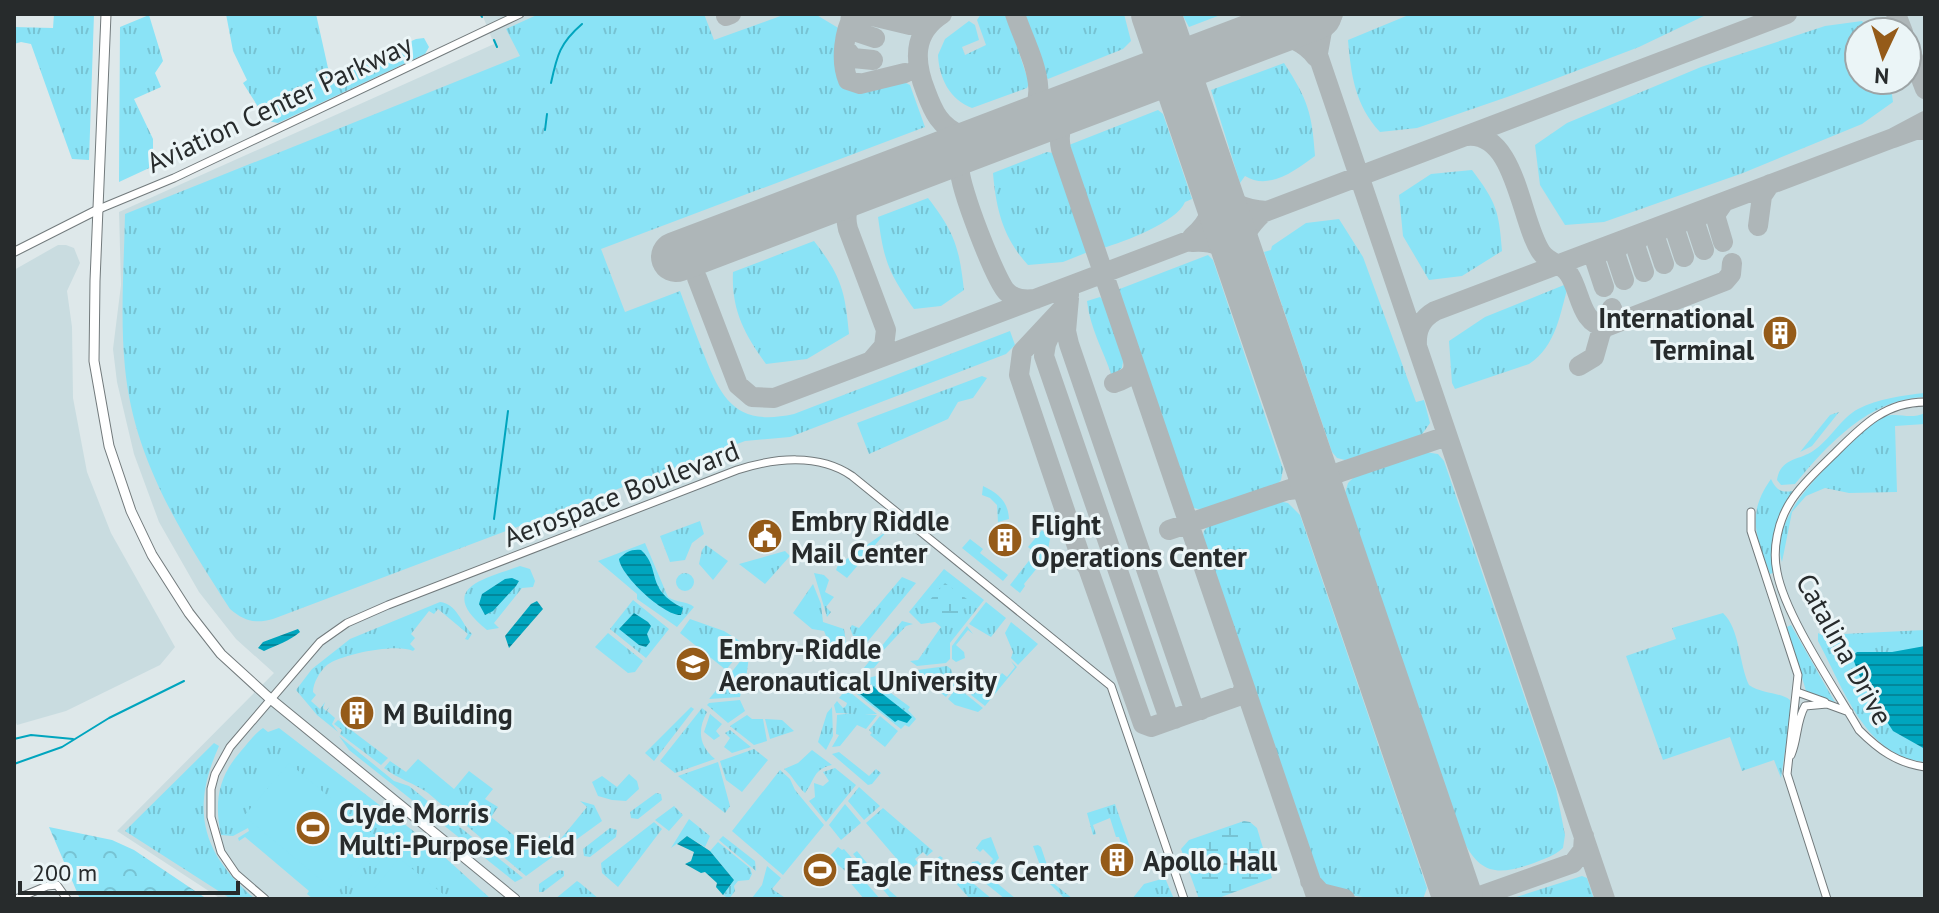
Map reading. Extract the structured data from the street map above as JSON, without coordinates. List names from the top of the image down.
{
  "streets": {
    "street": ["Aviation Center Parkway", "Aerospace Boulevard", "Catalina Drive"]
  },
  "places": {
    "building": [
      "International Terminal",
      "Flight Operations Center",
      "M Building",
      "Apollo Hall"
    ],
    "public building": ["Embry Riddle Mail Center"],
    "school or university": ["Embry-Riddle Aeronautical University"],
    "sports": ["Clyde Morris Multi-Purpose Field", "Eagle Fitness Center"]
  },
  "scale_bar": "200 m",
  "north": "bottom"
}
